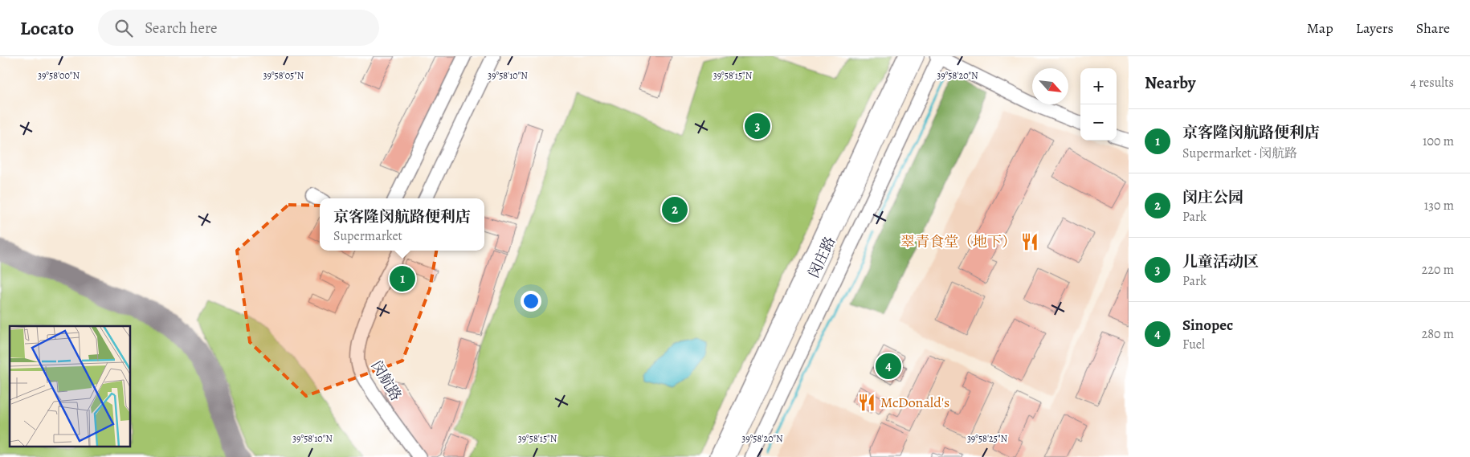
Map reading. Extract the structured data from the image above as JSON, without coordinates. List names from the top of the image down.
{
  "streets": {
    "main road": ["闵庄路"],
    "street": ["闵航路"]
  },
  "places": {
    "restaurant": ["翠青食堂（地下）", "McDonald's"]
  },
  "north": "bottom right",
  "page": {
    "header": "Locato",
    "search": "Search here",
    "nav": ["Map", "Layers", "Share"],
    "heading": ["Nearby", "4 results"],
    "map_buttons": ["+", "−"],
    "list": [
      {
        "mark": "1",
        "name": "京客隆闵航路便利店",
        "note": "Supermarket · 闵航路",
        "value": "100 m"
      },
      {
        "mark": "2",
        "name": "闵庄公园",
        "note": "Park",
        "value": "130 m"
      },
      {
        "mark": "3",
        "name": "儿童活动区",
        "note": "Park",
        "value": "220 m"
      },
      {
        "mark": "4",
        "name": "Sinopec",
        "note": "Fuel",
        "value": "280 m"
      }
    ],
    "pins": [
      "3",
      "2",
      "1",
      "4"
    ],
    "popup": ["京客隆闵航路便利店", "Supermarket"]
  },
  "coordinates": [
    "39°58'00\"N",
    "39°58'05\"N",
    "39°58'10\"N",
    "39°58'15\"N",
    "39°58'20\"N",
    "39°58'25\"N"
  ]
}
